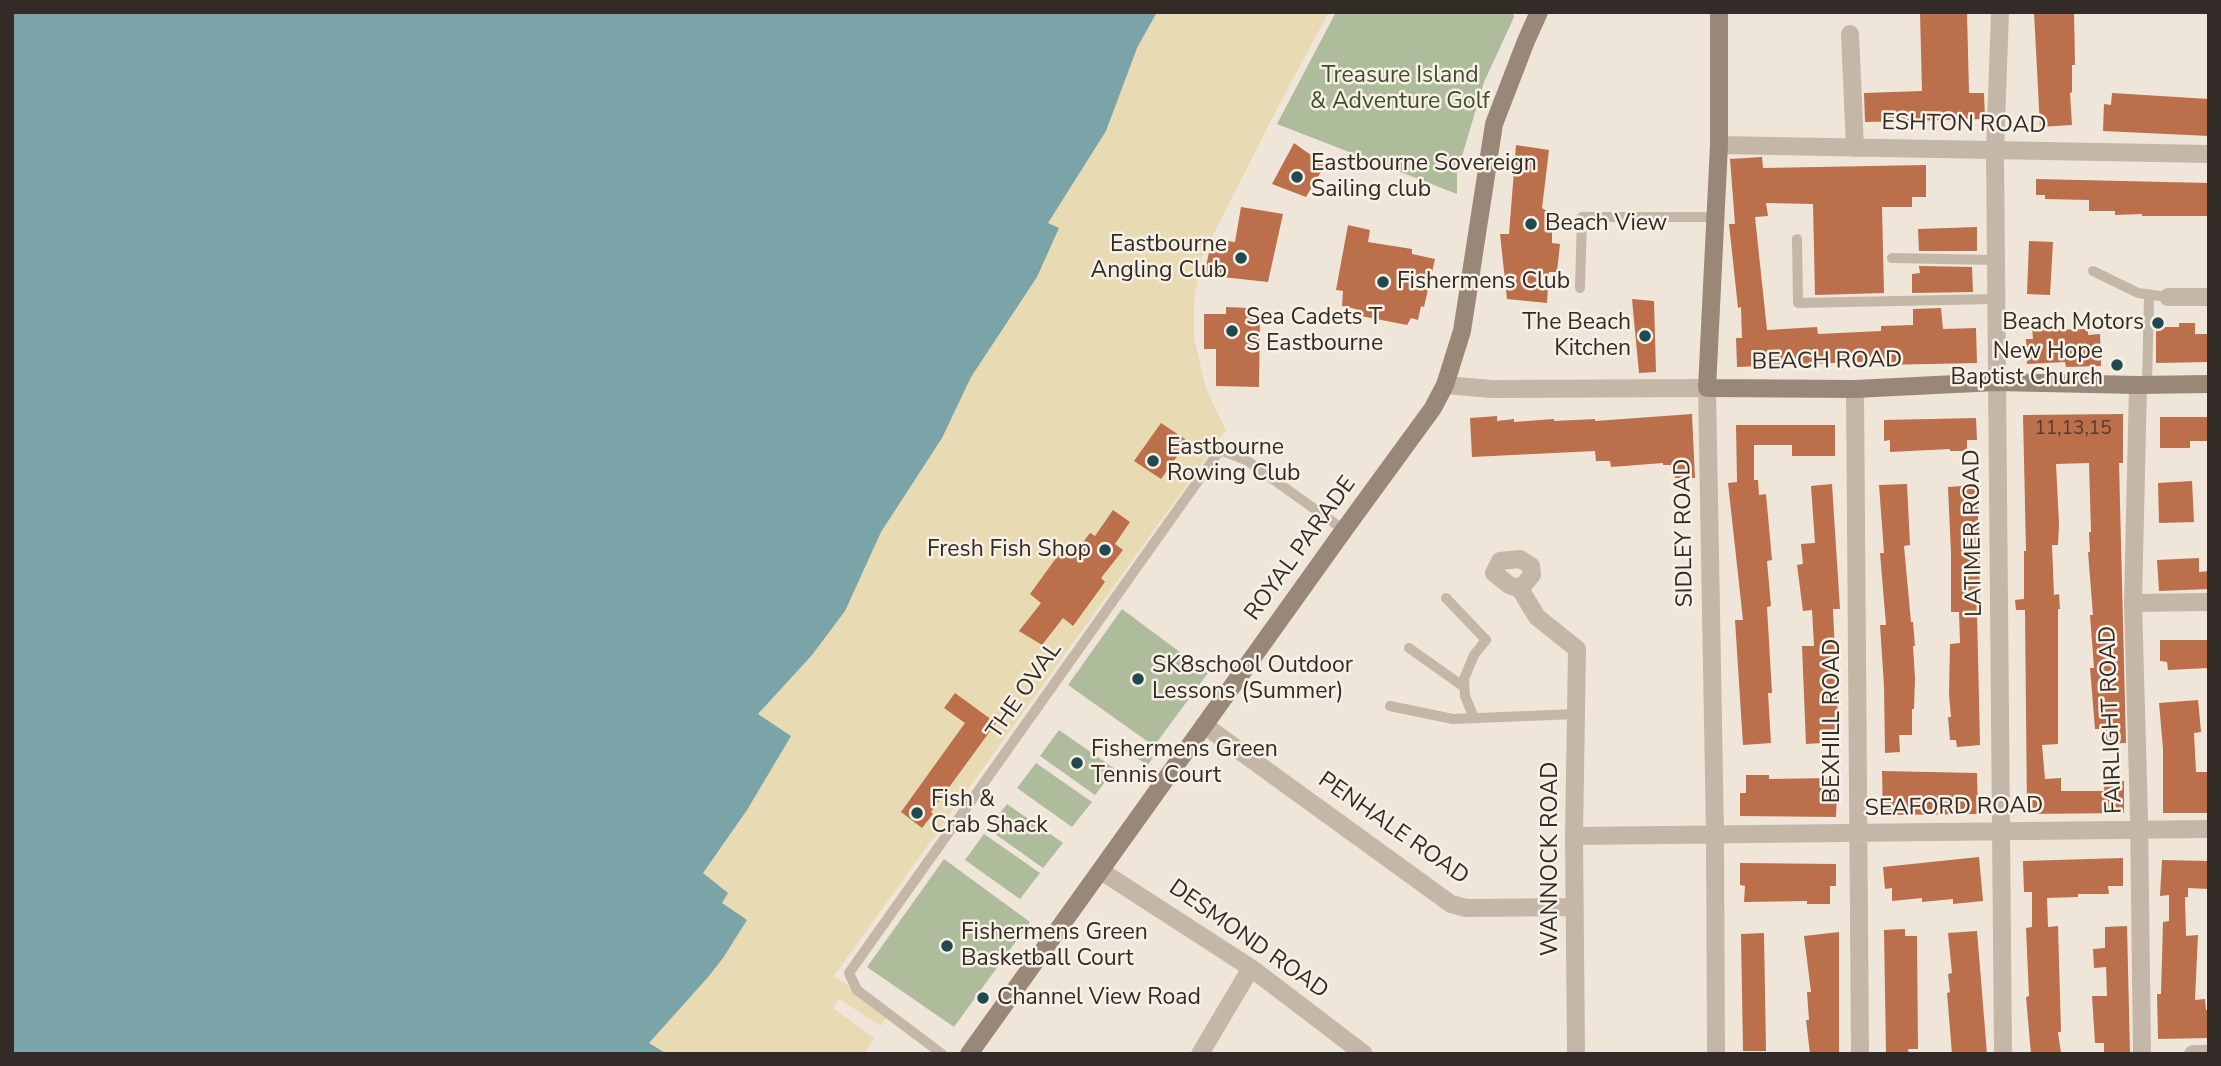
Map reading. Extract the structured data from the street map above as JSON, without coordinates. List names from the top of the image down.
{
  "streets": {
    "street": [
      "ESHTON ROAD",
      "BEACH ROAD",
      "SIDLEY ROAD",
      "LATIMER ROAD",
      "ROYAL PARADE",
      "FAIRLIGHT ROAD",
      "BEXHILL ROAD",
      "SEAFORD ROAD",
      "PENHALE ROAD",
      "WANNOCK ROAD",
      "DESMOND ROAD"
    ],
    "lane": ["THE OVAL"]
  },
  "crossings": [
    ["ESHTON ROAD", "SIDLEY ROAD"],
    ["ESHTON ROAD", "LATIMER ROAD"],
    ["BEACH ROAD", "SIDLEY ROAD"],
    ["BEACH ROAD", "LATIMER ROAD"],
    ["BEACH ROAD", "ROYAL PARADE"],
    ["BEACH ROAD", "FAIRLIGHT ROAD"],
    ["BEACH ROAD", "BEXHILL ROAD"],
    ["SIDLEY ROAD", "SEAFORD ROAD"],
    ["LATIMER ROAD", "SEAFORD ROAD"],
    ["ROYAL PARADE", "THE OVAL"],
    ["ROYAL PARADE", "PENHALE ROAD"],
    ["ROYAL PARADE", "DESMOND ROAD"],
    ["FAIRLIGHT ROAD", "SEAFORD ROAD"],
    ["BEXHILL ROAD", "SEAFORD ROAD"],
    ["SEAFORD ROAD", "WANNOCK ROAD"],
    ["PENHALE ROAD", "WANNOCK ROAD"]
  ],
  "parks": ["Treasure Island & Adventure Golf"],
  "places": [
    "Eastbourne Sovereign Sailing club",
    "Beach View",
    "Eastbourne Angling Club",
    "Fishermens Club",
    "Beach Motors",
    "Sea Cadets T S Eastbourne",
    "The Beach Kitchen",
    "New Hope Baptist Church",
    "Eastbourne Rowing Club",
    "Fresh Fish Shop",
    "SK8school Outdoor Lessons (Summer)",
    "Fishermens Green Tennis Court",
    "Fish & Crab Shack",
    "Fishermens Green Basketball Court",
    "Channel View Road"
  ],
  "house_numbers": ["11,13,15"]
}
